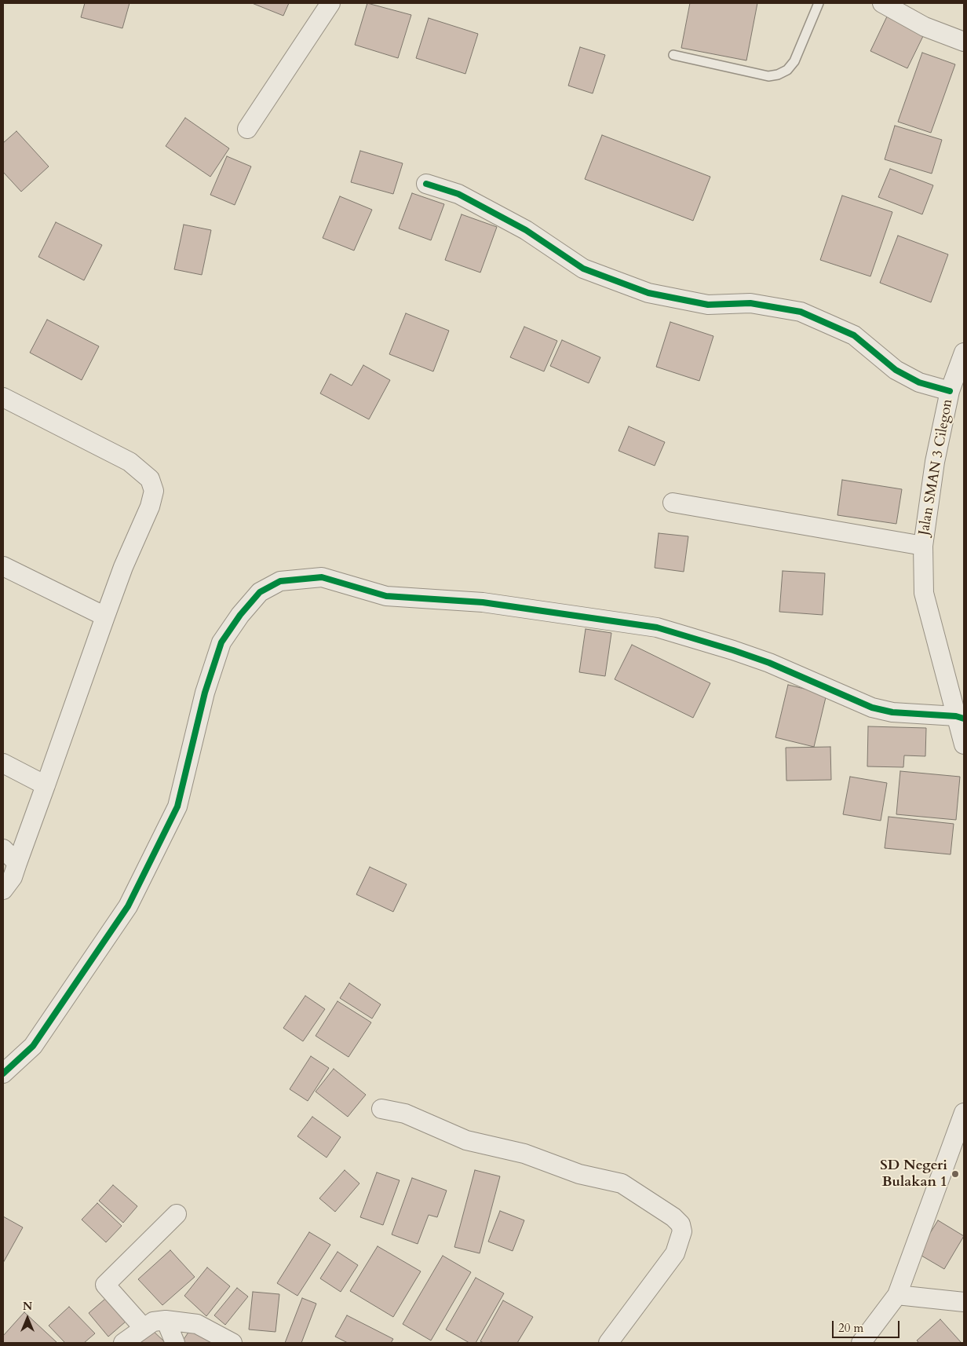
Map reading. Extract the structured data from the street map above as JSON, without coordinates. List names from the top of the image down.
{
  "streets": {
    "street": ["Jalan SMAN 3 Cilegon"]
  },
  "places": ["SD Negeri Bulakan 1"],
  "scale_bar": "20 m",
  "north": "top"
}
